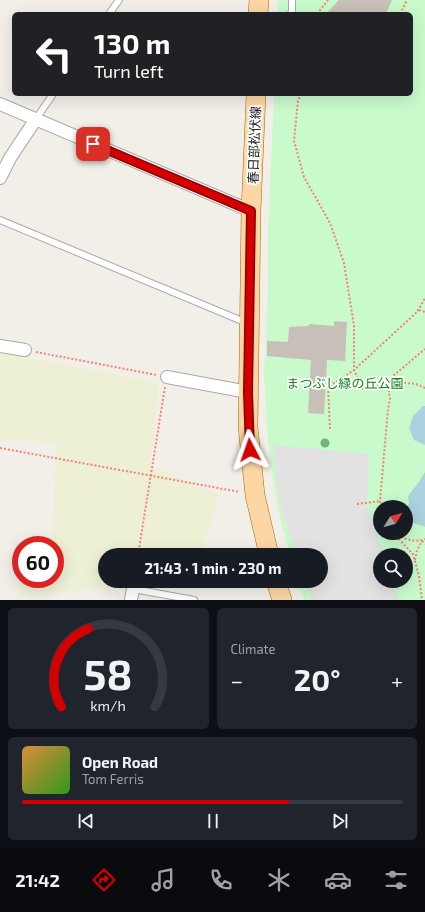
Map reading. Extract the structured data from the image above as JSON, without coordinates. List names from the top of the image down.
{
  "streets": {
    "main road": ["春日部松伏線"]
  },
  "parks": ["まつぶし緑の丘公園"],
  "north": "top right",
  "page": {
    "turn": ["130 m", "Turn left"],
    "limit": "60",
    "trip": "21:43 · 1 min · 230 m",
    "tile": "Climate",
    "heat": ["−", "20°", "+"],
    "song": ["Open Road", "Tom Ferris"],
    "tabs": "21:42",
    "gauge": ["58", "km/h"]
  }
}
